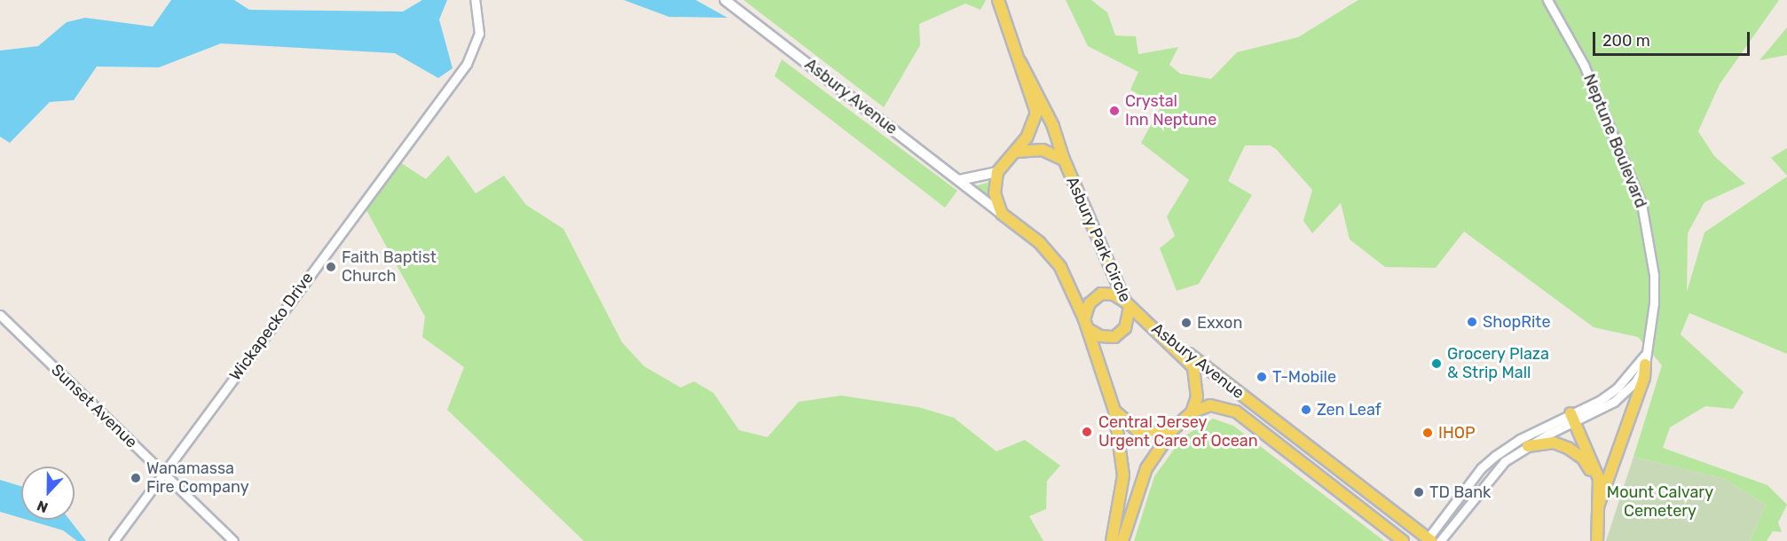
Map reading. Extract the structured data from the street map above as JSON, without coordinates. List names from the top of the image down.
{
  "streets": {
    "main road": ["Asbury Avenue", "Asbury Park Circle"],
    "street": ["Neptune Boulevard", "Wickapecko Drive", "Sunset Avenue"]
  },
  "crossings": [
    ["Asbury Avenue", "Neptune Boulevard"],
    ["Asbury Avenue", "Asbury Park Circle"],
    ["Wickapecko Drive", "Sunset Avenue"]
  ],
  "parks": ["Mount Calvary Cemetery"],
  "places": [
    "Crystal Inn Neptune",
    "Faith Baptist Church",
    "ShopRite",
    "Exxon",
    "Grocery Plaza & Strip Mall",
    "T-Mobile",
    "Zen Leaf",
    "Central Jersey Urgent Care of Ocean",
    "IHOP",
    "Wanamassa Fire Company",
    "TD Bank"
  ],
  "scale_bar": "200 m",
  "north": "bottom"
}
